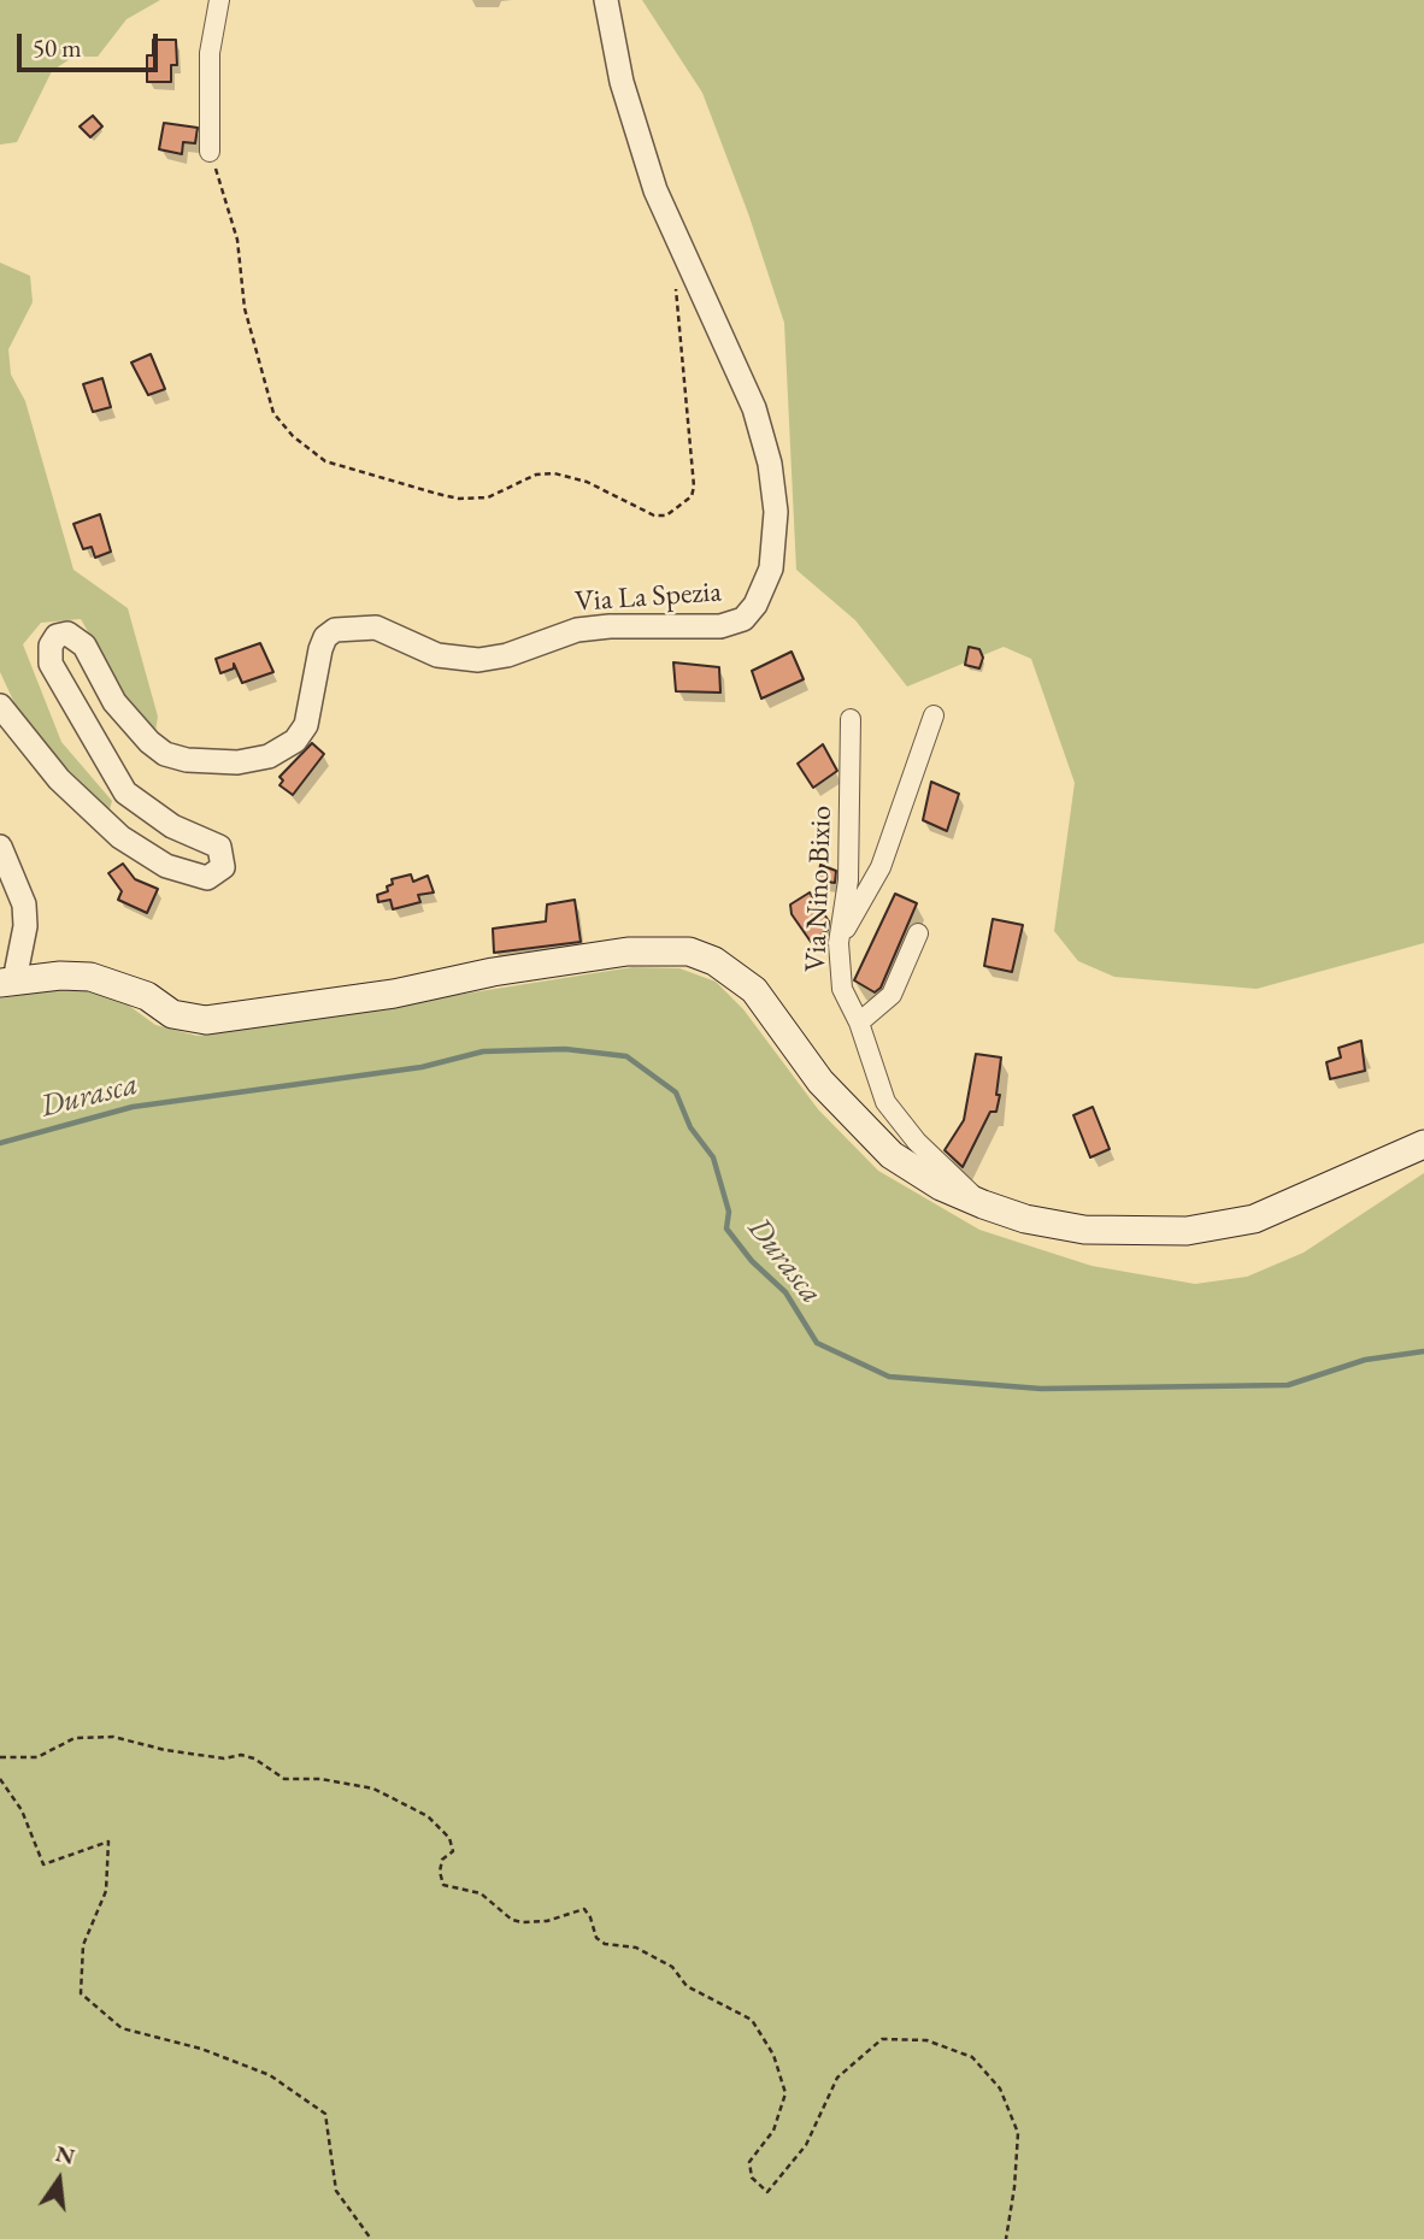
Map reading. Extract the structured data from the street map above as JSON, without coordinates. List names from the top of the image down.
{
  "streets": {
    "street": ["Via La Spezia", "Via Nino Bixio"]
  },
  "water": ["Durasca"],
  "scale_bar": "50 m",
  "north": "top"
}
